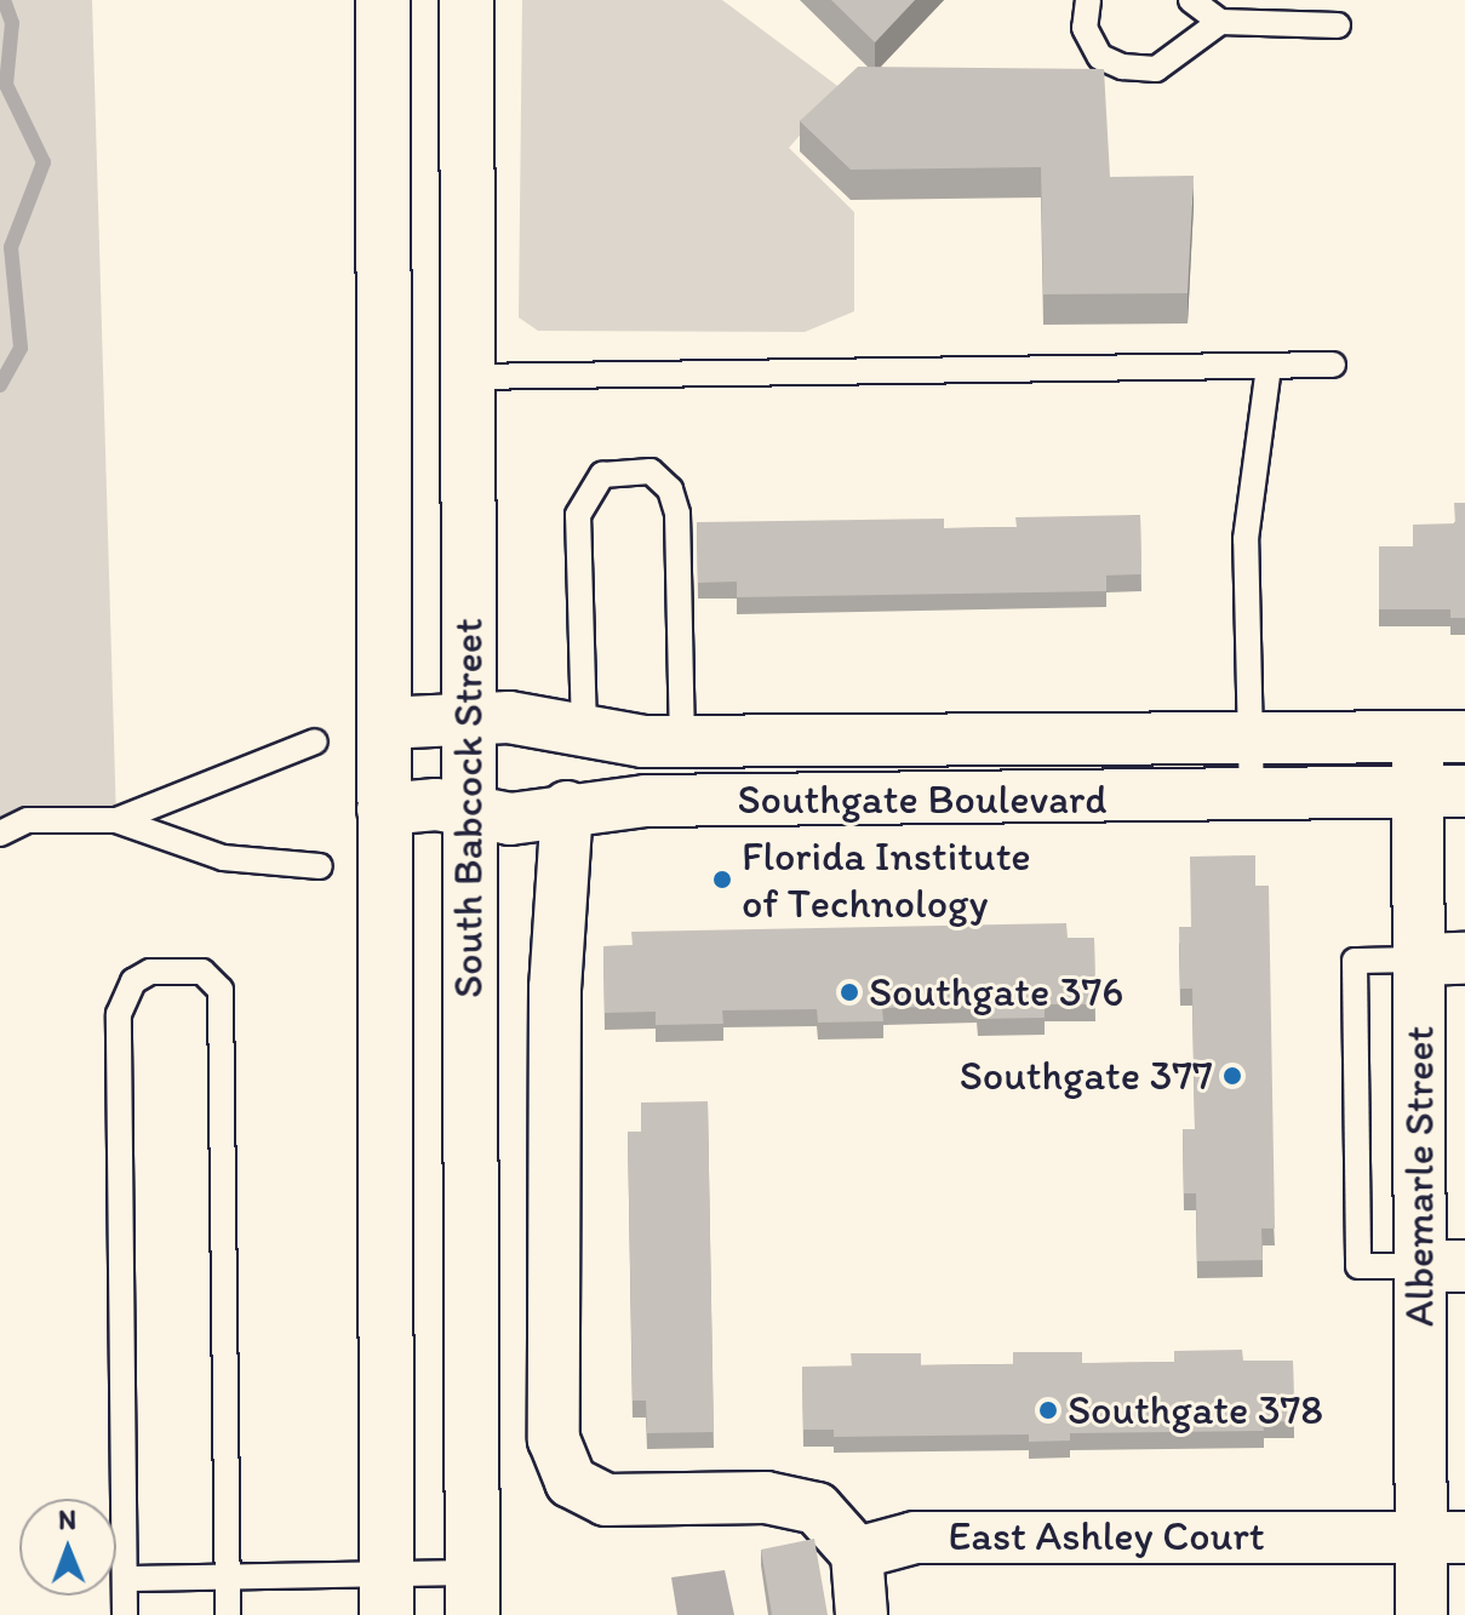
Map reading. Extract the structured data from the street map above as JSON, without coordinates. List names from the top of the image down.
{
  "streets": {
    "main road": ["South Babcock Street"],
    "street": ["Southgate Boulevard", "Albemarle Street", "East Ashley Court"]
  },
  "crossings": [
    ["Southgate Boulevard", "South Babcock Street"],
    ["Southgate Boulevard", "Albemarle Street"],
    ["Albemarle Street", "East Ashley Court"]
  ],
  "places": [
    "Florida Institute of Technology",
    "Southgate 376",
    "Southgate 377",
    "Southgate 378"
  ],
  "north": "top"
}
